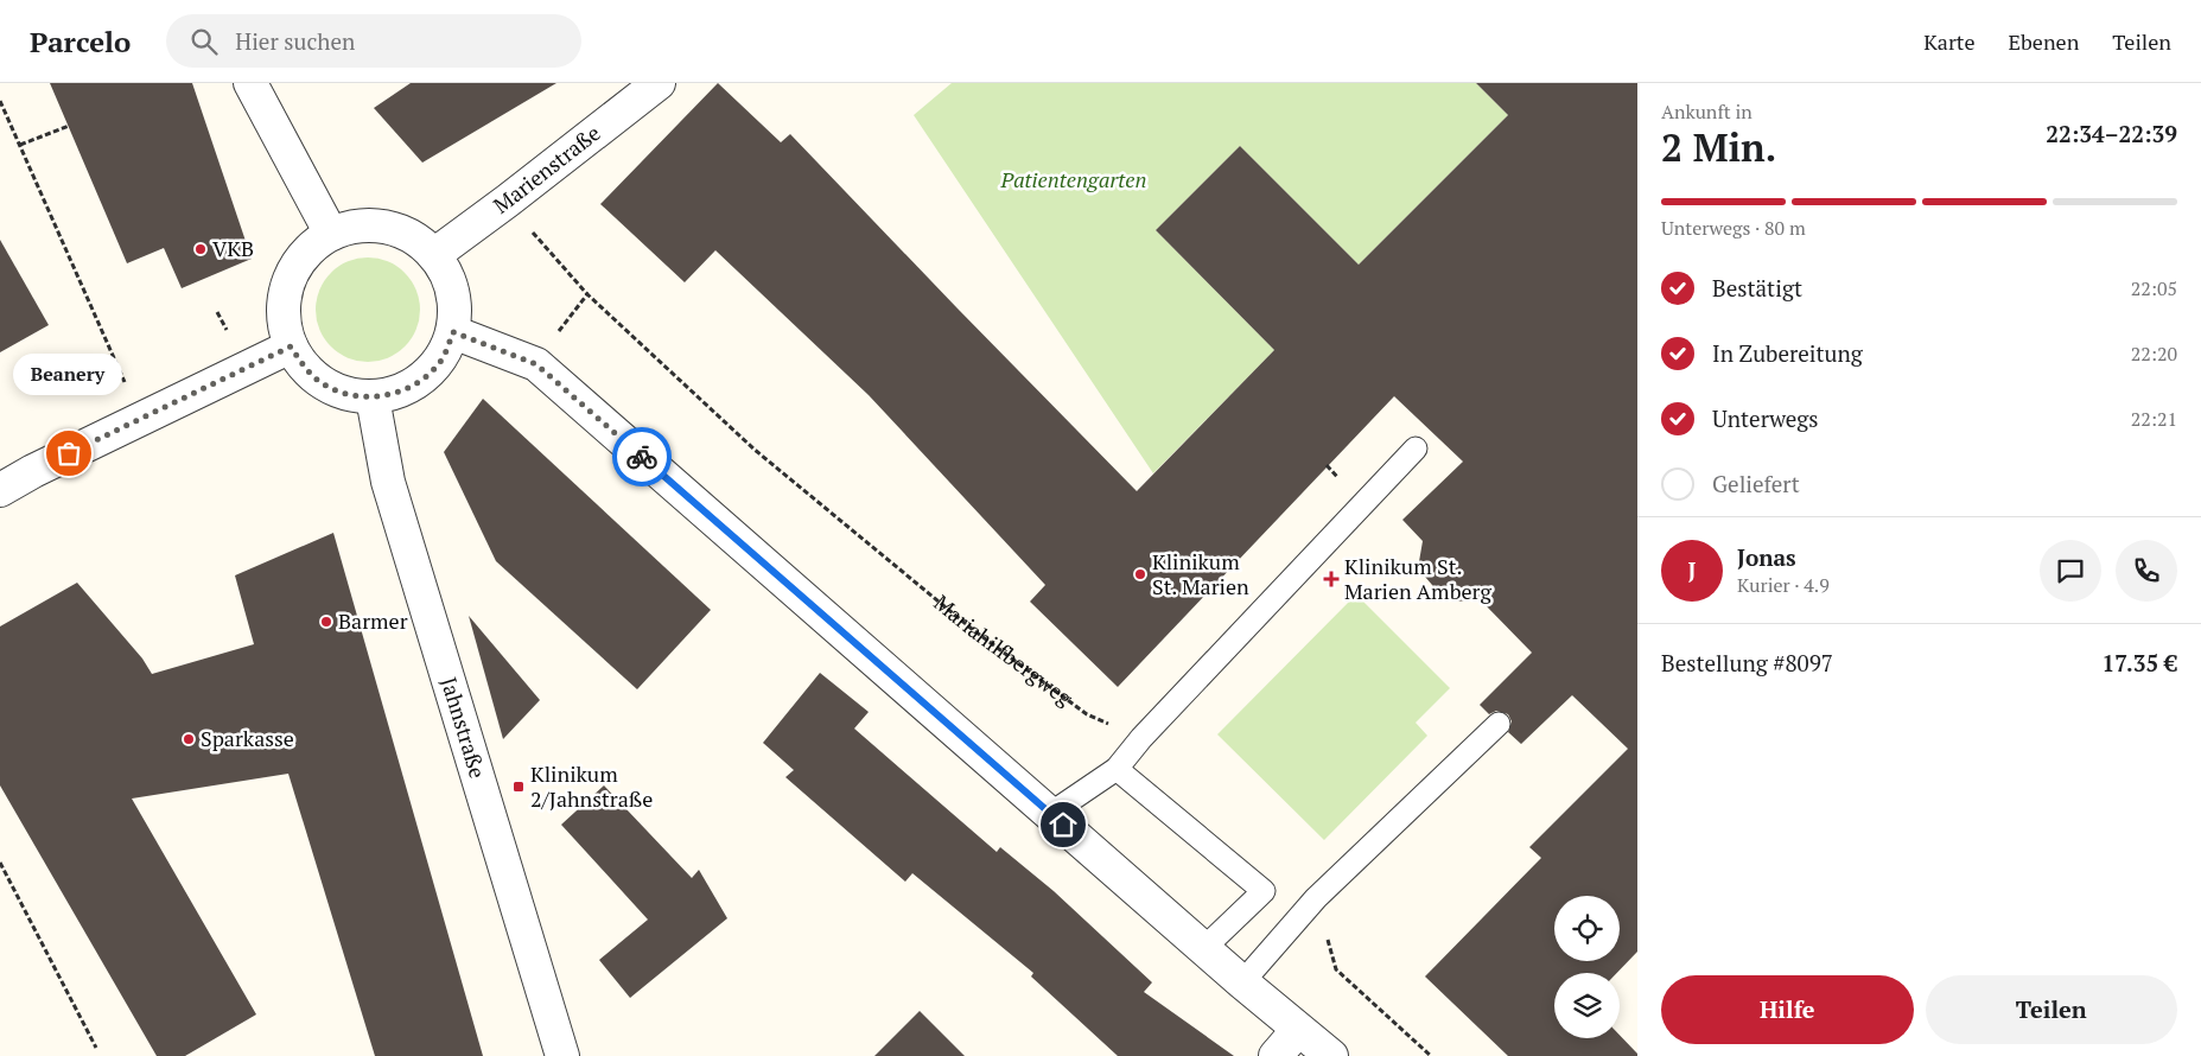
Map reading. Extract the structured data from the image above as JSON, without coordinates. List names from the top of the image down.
{
  "streets": {
    "street": ["Marienstraße", "Jahnstraße"],
    "path": ["Mariahilfbergweg"]
  },
  "crossings": [
    ["Marienstraße", "Jahnstraße"]
  ],
  "parks": ["Patientengarten"],
  "places": {
    "other": [
      "VKB",
      "Beanery",
      "Klinikum St. Marien",
      "Barmer",
      "Sparkasse"
    ],
    "health": ["Klinikum St. Marien Amberg"],
    "transit": ["Klinikum 2/Jahnstraße"]
  },
  "page": {
    "header": "Parcelo",
    "search": "Hier suchen",
    "nav": ["Karte", "Ebenen", "Teilen"],
    "heading": ["2 Min.", "Ankunft in", "22:34–22:39"],
    "panel": [
      "Jonas",
      "Kurier · 4.9",
      "Bestellung #8097",
      "17.35 €"
    ],
    "bar": "Unterwegs · 80 m",
    "list": [
      ["Bestätigt", "22:05"],
      ["In Zubereitung", "22:20"],
      ["Unterwegs", "22:21"],
      "Geliefert"
    ],
    "bubble": "Beanery",
    "round": "J",
    "buttons": ["Hilfe", "Teilen"]
  }
}
